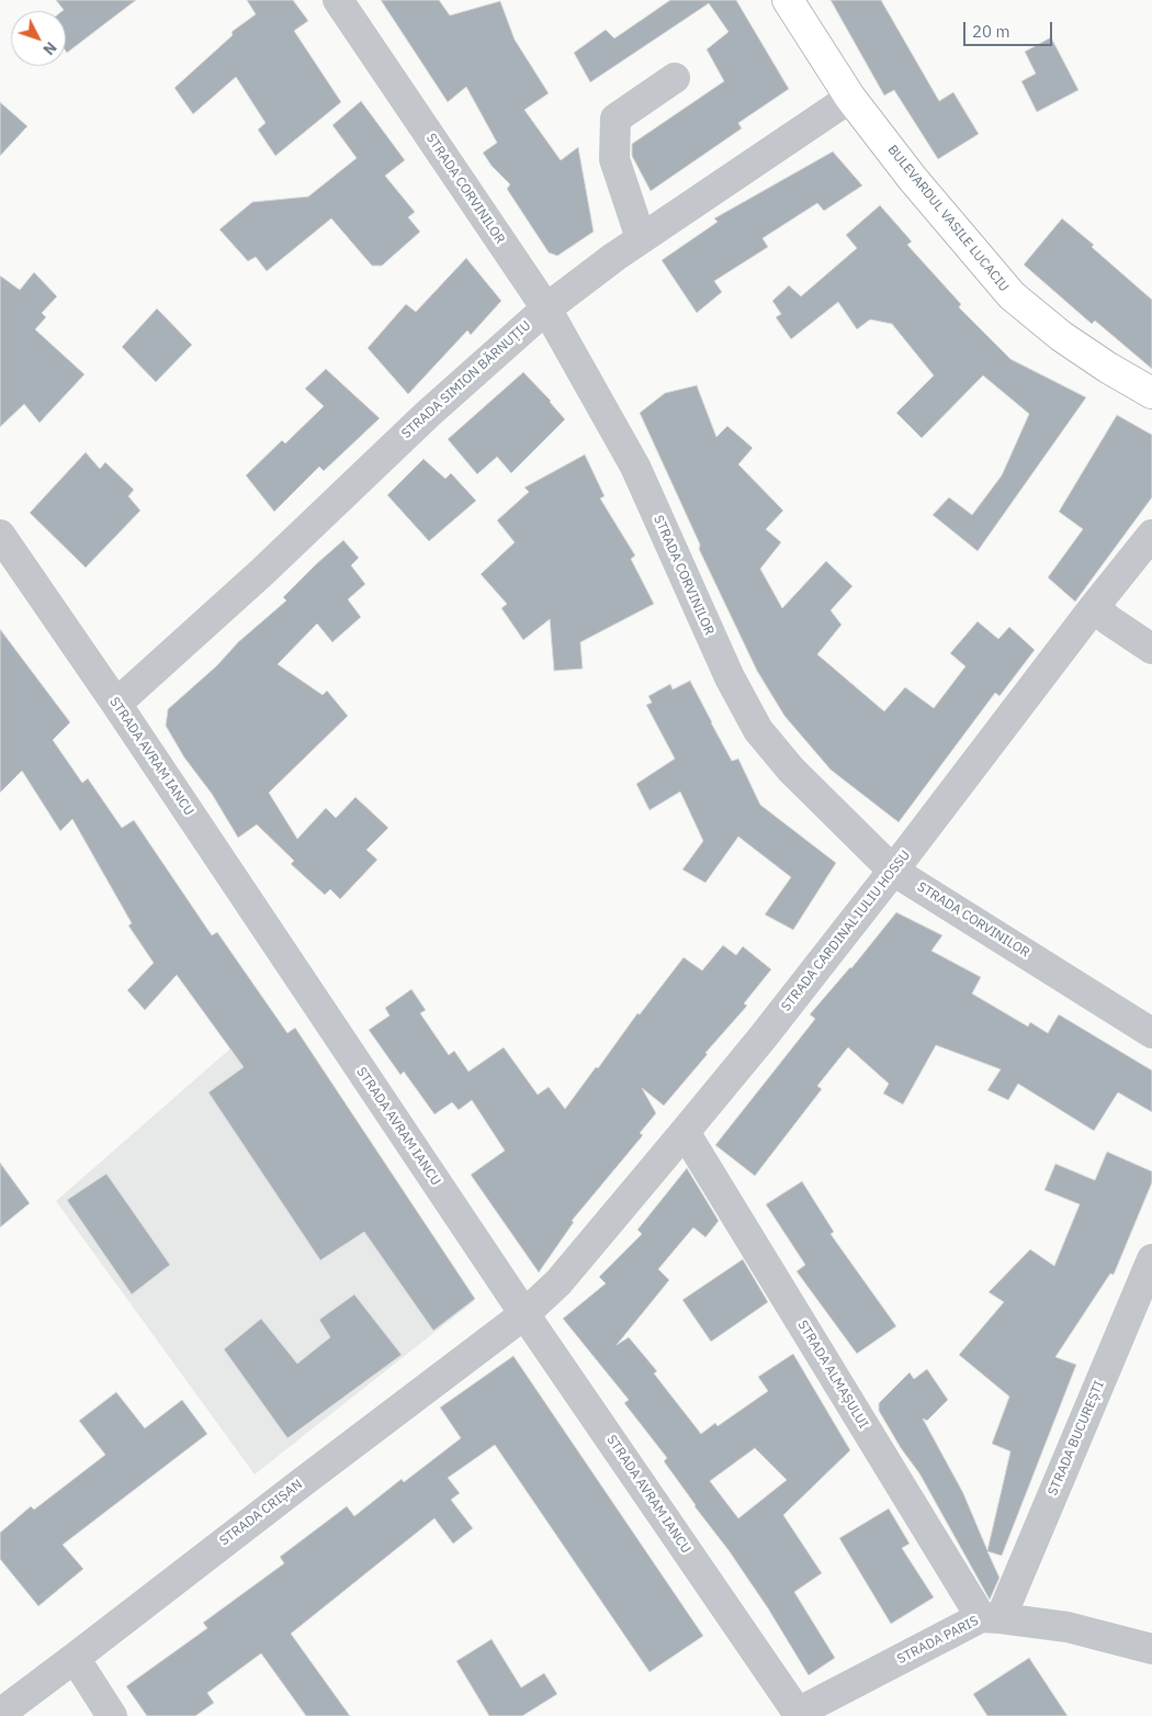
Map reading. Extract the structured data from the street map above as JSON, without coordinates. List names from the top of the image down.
{
  "streets": {
    "main road": ["BULEVARDUL VASILE LUCACIU"],
    "street": [
      "STRADA CORVINILOR",
      "STRADA SIMION BĂRNUȚIU",
      "STRADA AVRAM IANCU",
      "STRADA CARDINAL IULIU HOSSU",
      "STRADA ALMAȘULUI",
      "STRADA BUCUREȘTI",
      "STRADA CRIȘAN",
      "STRADA PARIS"
    ]
  },
  "crossings": [
    ["STRADA CORVINILOR", "STRADA SIMION BĂRNUȚIU"],
    ["STRADA CORVINILOR", "STRADA CARDINAL IULIU HOSSU"],
    ["BULEVARDUL VASILE LUCACIU", "STRADA SIMION BĂRNUȚIU"],
    ["STRADA SIMION BĂRNUȚIU", "STRADA AVRAM IANCU"],
    ["STRADA AVRAM IANCU", "STRADA CARDINAL IULIU HOSSU"],
    ["STRADA AVRAM IANCU", "STRADA CRIȘAN"],
    ["STRADA AVRAM IANCU", "STRADA PARIS"],
    ["STRADA CARDINAL IULIU HOSSU", "STRADA ALMAȘULUI"],
    ["STRADA CARDINAL IULIU HOSSU", "STRADA CRIȘAN"],
    ["STRADA ALMAȘULUI", "STRADA BUCUREȘTI"],
    ["STRADA ALMAȘULUI", "STRADA PARIS"],
    ["STRADA BUCUREȘTI", "STRADA PARIS"]
  ],
  "scale_bar": "20 m",
  "north": "bottom right"
}
